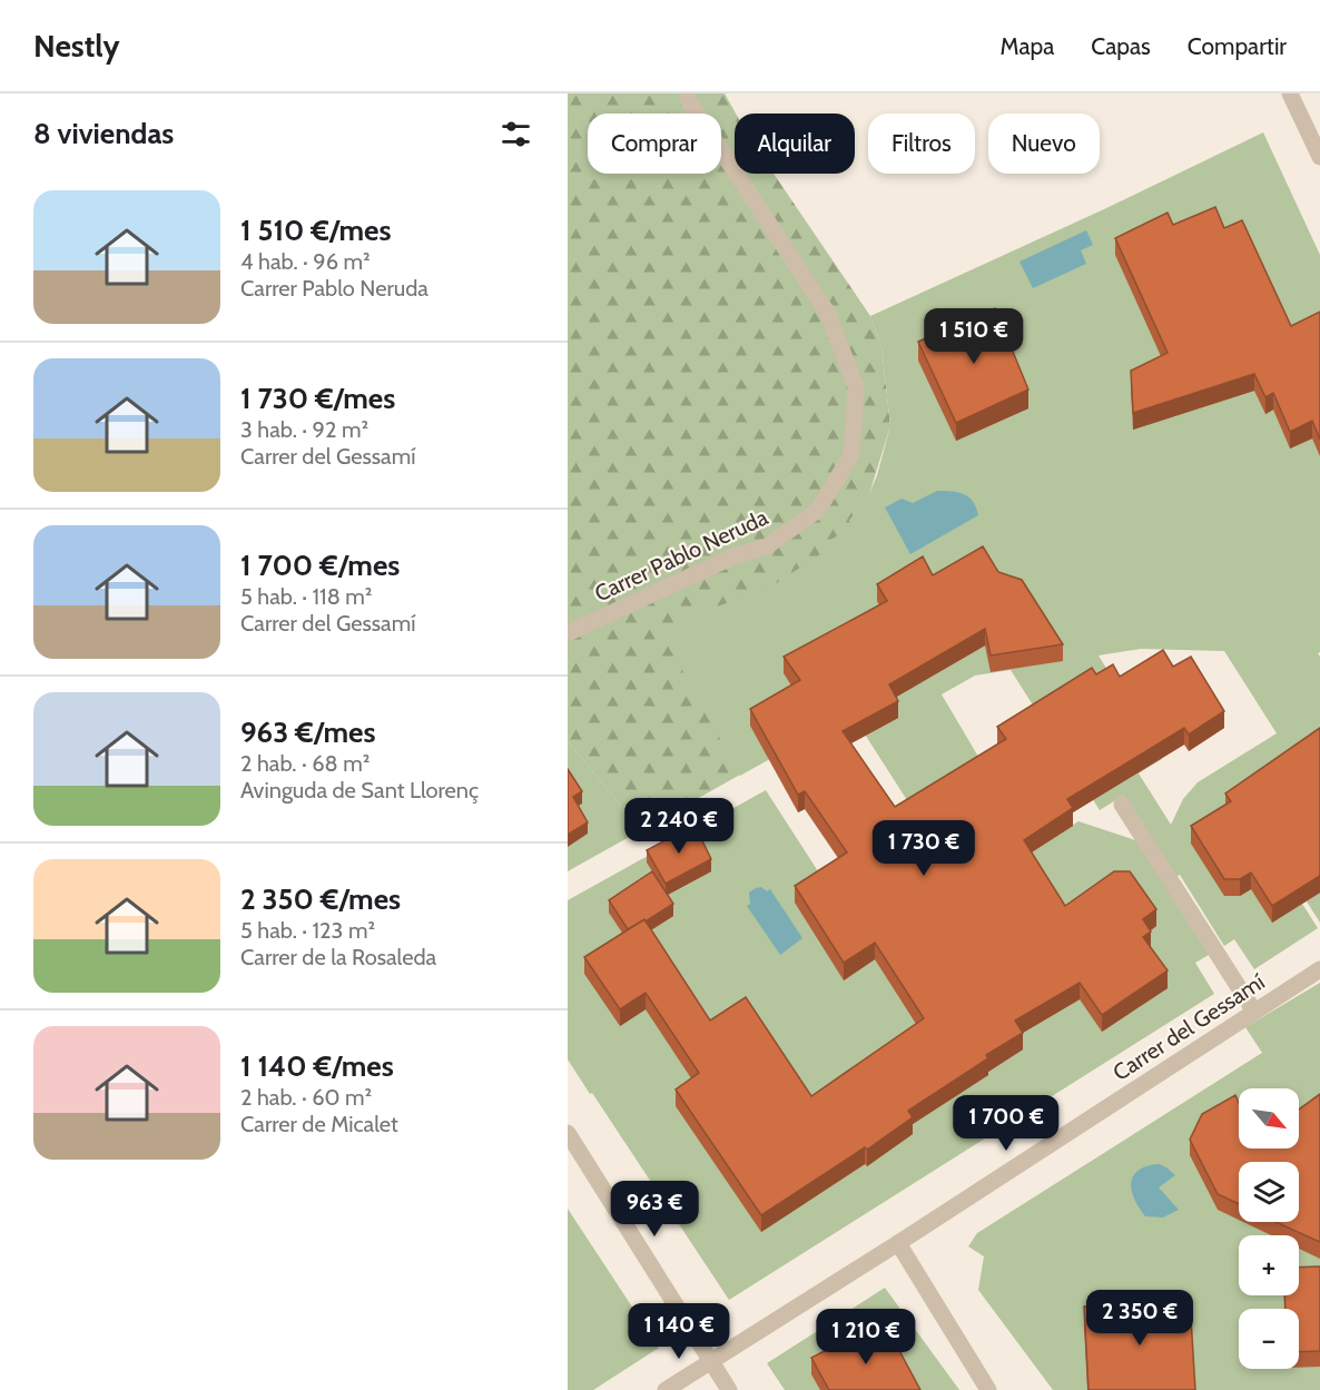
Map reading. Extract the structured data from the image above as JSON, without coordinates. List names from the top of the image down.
{
  "streets": {
    "street": ["Carrer Pablo Neruda", "Carrer del Gessamí"]
  },
  "north": "bottom right",
  "page": {
    "header": "Nestly",
    "nav": ["Mapa", "Capas", "Compartir"],
    "heading": "8 viviendas",
    "chip": [
      "Comprar",
      "Alquilar",
      "Filtros",
      "Nuevo"
    ],
    "list": [
      {
        "name": "1 510 €/mes",
        "note": "4 hab. · 96 m² · Carrer Pablo Neruda"
      },
      {
        "name": "1 730 €/mes",
        "note": "3 hab. · 92 m² · Carrer del Gessamí"
      },
      {
        "name": "1 700 €/mes",
        "note": "5 hab. · 118 m² · Carrer del Gessamí"
      },
      {
        "name": "963 €/mes",
        "note": "2 hab. · 68 m² · Avinguda de Sant Llorenç"
      },
      {
        "name": "2 350 €/mes",
        "note": "5 hab. · 123 m² · Carrer de la Rosaleda"
      },
      {
        "name": "1 140 €/mes",
        "note": "2 hab. · 60 m² · Carrer de Micalet"
      }
    ],
    "price": [
      "1 510 €",
      "2 240 €",
      "1 730 €",
      "1 700 €",
      "963 €",
      "2 350 €",
      "1 140 €",
      "1 210 €"
    ],
    "map_buttons": ["+", "−"]
  }
}
